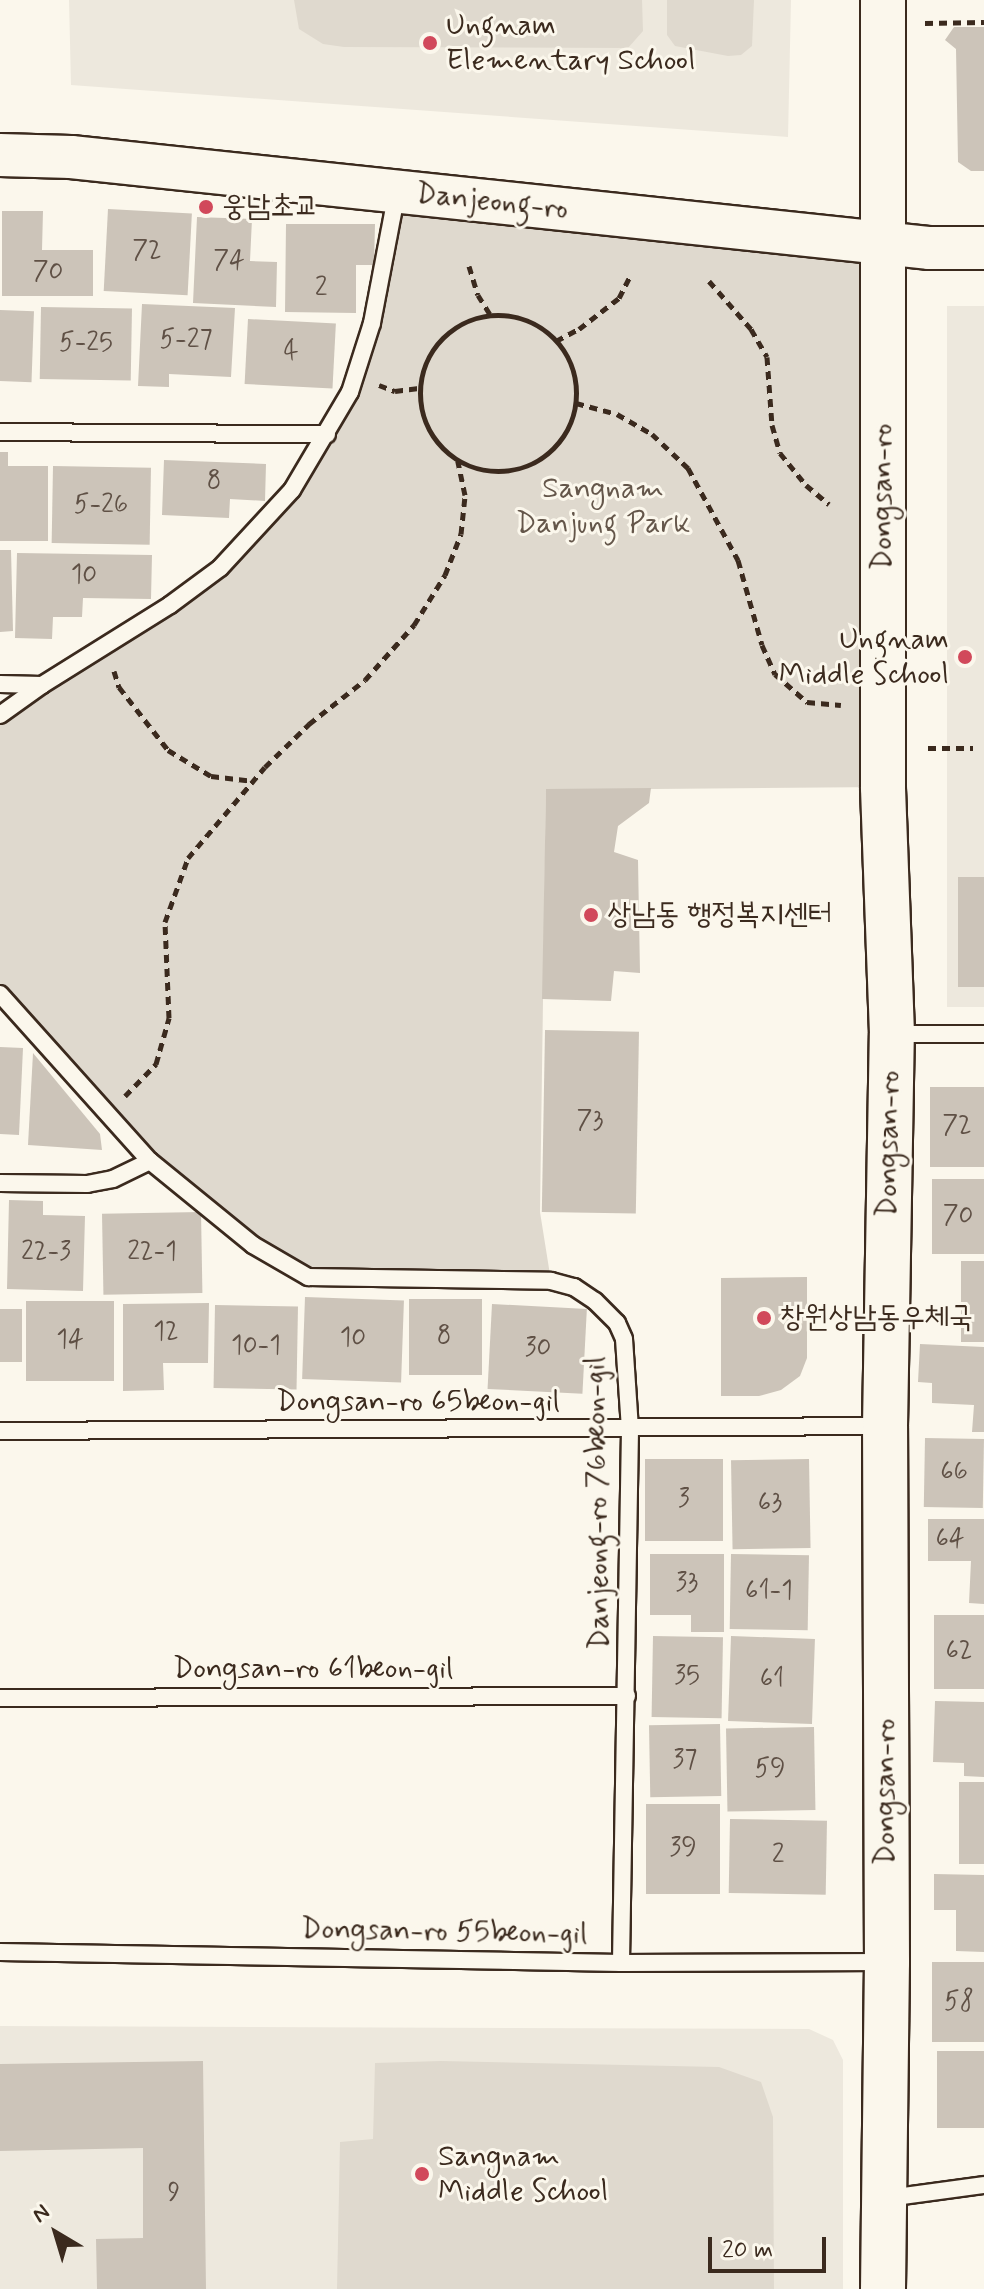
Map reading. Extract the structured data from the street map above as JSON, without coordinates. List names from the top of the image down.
{
  "streets": {
    "main road": ["Dongsan-ro"],
    "street": ["Danjeong-ro"],
    "lane": [
      "Dongsan-ro 65beon-gil",
      "Danjeong-ro 76beon-gil",
      "Dongsan-ro 61beon-gil",
      "Dongsan-ro 55beon-gil"
    ]
  },
  "crossings": [
    ["Danjeong-ro", "Dongsan-ro"],
    ["Dongsan-ro", "Dongsan-ro 65beon-gil"],
    ["Dongsan-ro", "Dongsan-ro 55beon-gil"],
    ["Dongsan-ro 65beon-gil", "Danjeong-ro 76beon-gil"],
    ["Danjeong-ro 76beon-gil", "Dongsan-ro 61beon-gil"],
    ["Danjeong-ro 76beon-gil", "Dongsan-ro 55beon-gil"]
  ],
  "parks": ["Sangnam Danjung Park"],
  "places": [
    "Ungnam Elementary School",
    "웅남초교",
    "Ungnam Middle School",
    "상남동 행정복지센터",
    "창원상남동우체국",
    "Sangnam Middle School"
  ],
  "house_numbers": [
    "72",
    "74",
    "70",
    "2",
    "5-27",
    "5-25",
    "4",
    "8",
    "5-26",
    "10",
    "73",
    "72",
    "70",
    "22-3",
    "22-1",
    "12",
    "8",
    "10",
    "14",
    "10-1",
    "30",
    "66",
    "3",
    "63",
    "64",
    "33",
    "61-1",
    "62",
    "35",
    "61",
    "37",
    "59",
    "39",
    "2",
    "58",
    "9"
  ],
  "scale_bar": "20 m",
  "north": "top left"
}
